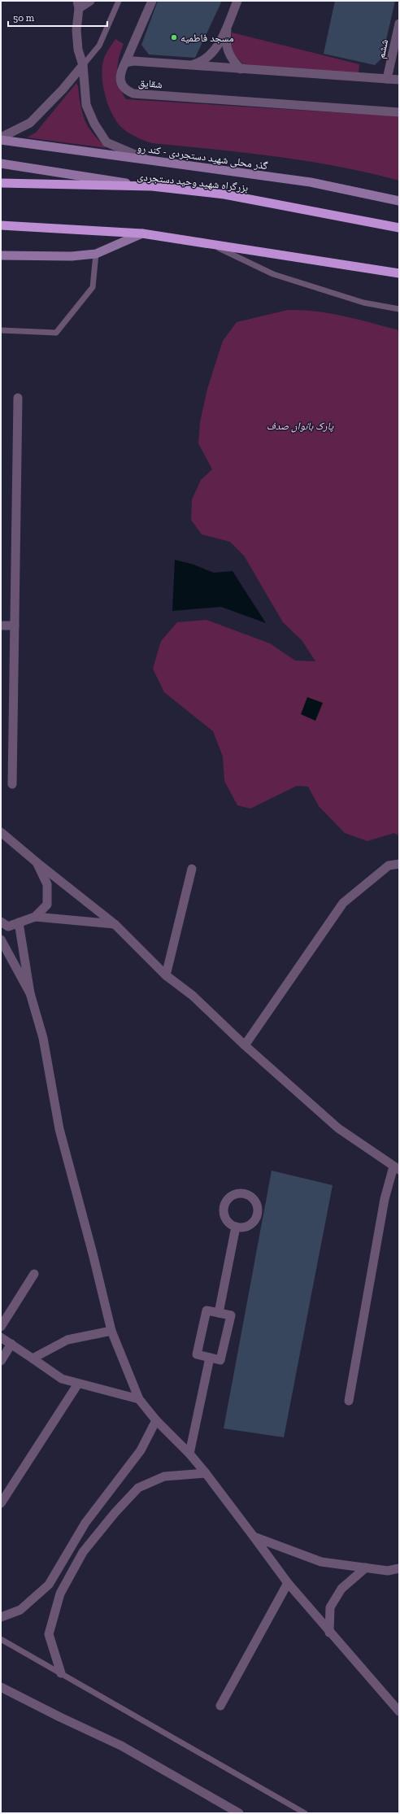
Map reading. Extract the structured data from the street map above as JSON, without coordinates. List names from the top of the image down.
{
  "streets": {
    "highway": ["بزرگراه شهید وحید دستجردی"],
    "main road": ["گذر محلی شهید دستجردی - کند رو"],
    "street": ["ششم", "شقایق"]
  },
  "crossings": [
    ["ششم", "شقایق"]
  ],
  "parks": ["پارک بانوان صدف"],
  "places": ["مسجد فاطمیه"],
  "scale_bar": "50 m"
}
